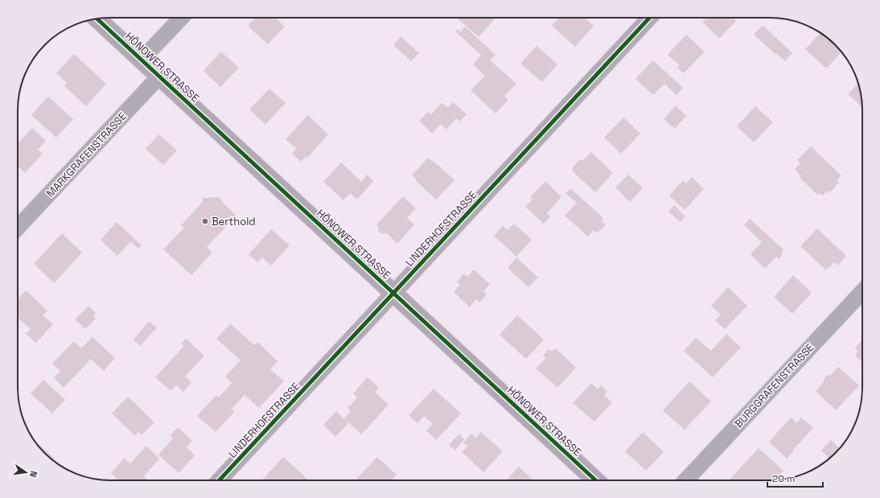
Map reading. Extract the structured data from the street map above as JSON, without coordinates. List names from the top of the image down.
{
  "streets": {
    "main road": ["HÖNOWER STRASSE"],
    "street": ["MARKGRAFENSTRASSE", "LINDERHOFSTRASSE", "BURGGRAFENSTRASSE"]
  },
  "crossings": [
    ["HÖNOWER STRASSE", "MARKGRAFENSTRASSE"],
    ["HÖNOWER STRASSE", "LINDERHOFSTRASSE"]
  ],
  "places": ["Berthold"],
  "scale_bar": "20 m",
  "north": "right"
}
